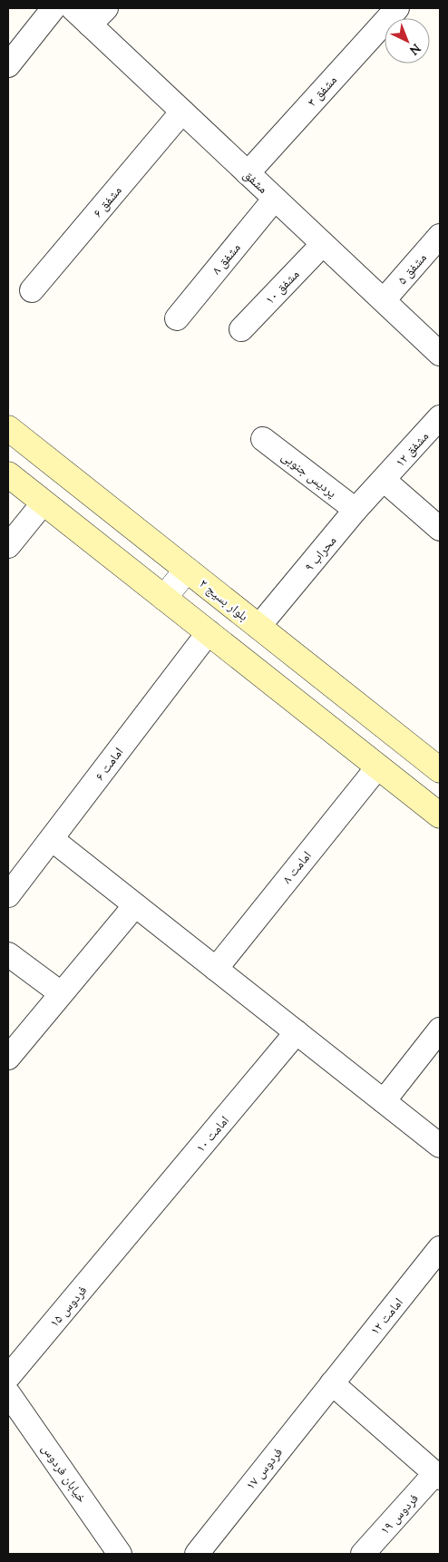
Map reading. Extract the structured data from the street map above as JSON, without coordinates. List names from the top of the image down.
{
  "streets": {
    "main road": ["بلوار بسیج ۲"],
    "street": [
      "مشفق ۳",
      "مشفق",
      "مشفق ۶",
      "مشفق ۸",
      "مشفق ۵",
      "مشفق ۱۰",
      "مشفق ۱۲",
      "پردیس جنوبی",
      "محراب ۹",
      "امامت ۶",
      "امامت ۸",
      "امامت ۱۰",
      "فردوس ۱۵",
      "امامت ۱۲",
      "فردوس ۱۷",
      "خیابان فردوس",
      "فردوس ۱۹"
    ]
  },
  "crossings": [
    ["مشفق ۳", "مشفق"],
    ["مشفق", "مشفق ۶"],
    ["مشفق", "مشفق ۸"],
    ["مشفق", "مشفق ۵"],
    ["مشفق", "مشفق ۱۰"],
    ["مشفق ۱۲", "محراب ۹"],
    ["پردیس جنوبی", "محراب ۹"],
    ["محراب ۹", "بلوار بسیج ۲"],
    ["امامت ۱۰", "فردوس ۱۵"],
    ["امامت ۱۲", "فردوس ۱۷"]
  ],
  "north": "bottom right"
}
